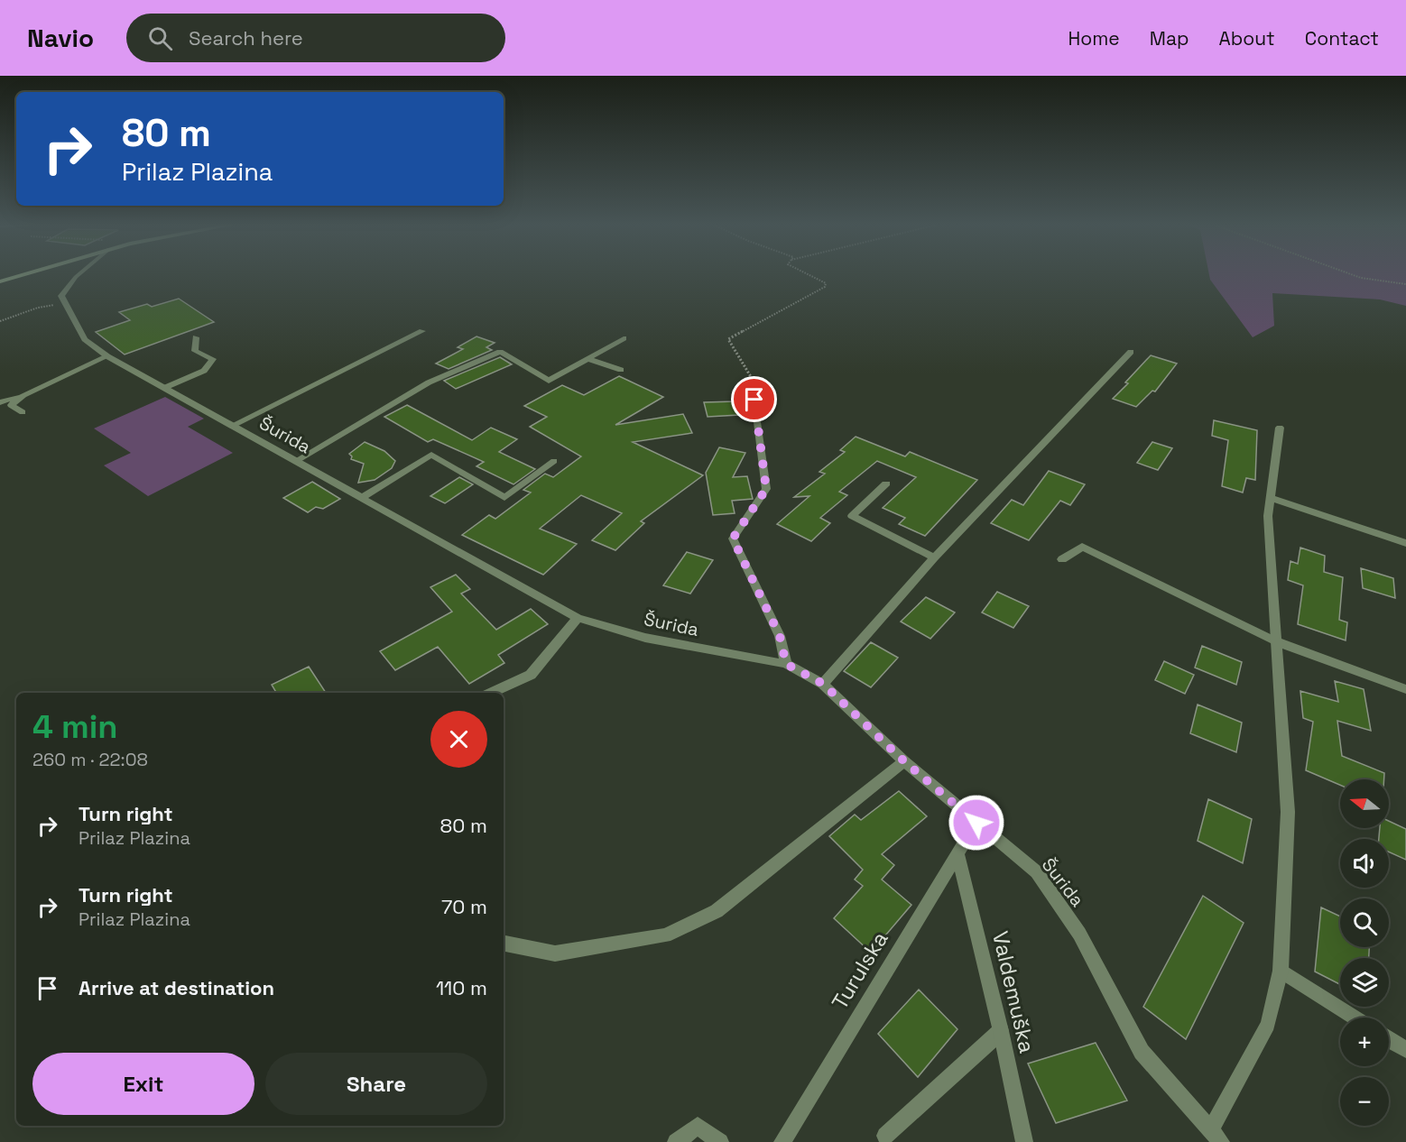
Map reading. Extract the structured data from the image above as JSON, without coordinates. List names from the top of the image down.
{
  "streets": {
    "street": ["Šurida", "Turulska", "Valdemuška"]
  },
  "crossings": [
    ["Šurida", "Turulska"],
    ["Turulska", "Valdemuška"]
  ],
  "north": "left",
  "page": {
    "header": "Navio",
    "search": "Search here",
    "nav": [
      "Home",
      "Map",
      "About",
      "Contact"
    ],
    "turn": ["80 m", "Prilaz Plazina"],
    "heading": ["4 min", "260 m · 22:08"],
    "map_buttons": ["+", "−"],
    "list": [
      {
        "name": "Turn right",
        "note": "Prilaz Plazina",
        "value": "80 m"
      },
      {
        "name": "Turn right",
        "note": "Prilaz Plazina",
        "value": "70 m"
      },
      {
        "name": "Arrive at destination",
        "value": "110 m"
      }
    ],
    "buttons": ["Exit", "Share"]
  }
}
